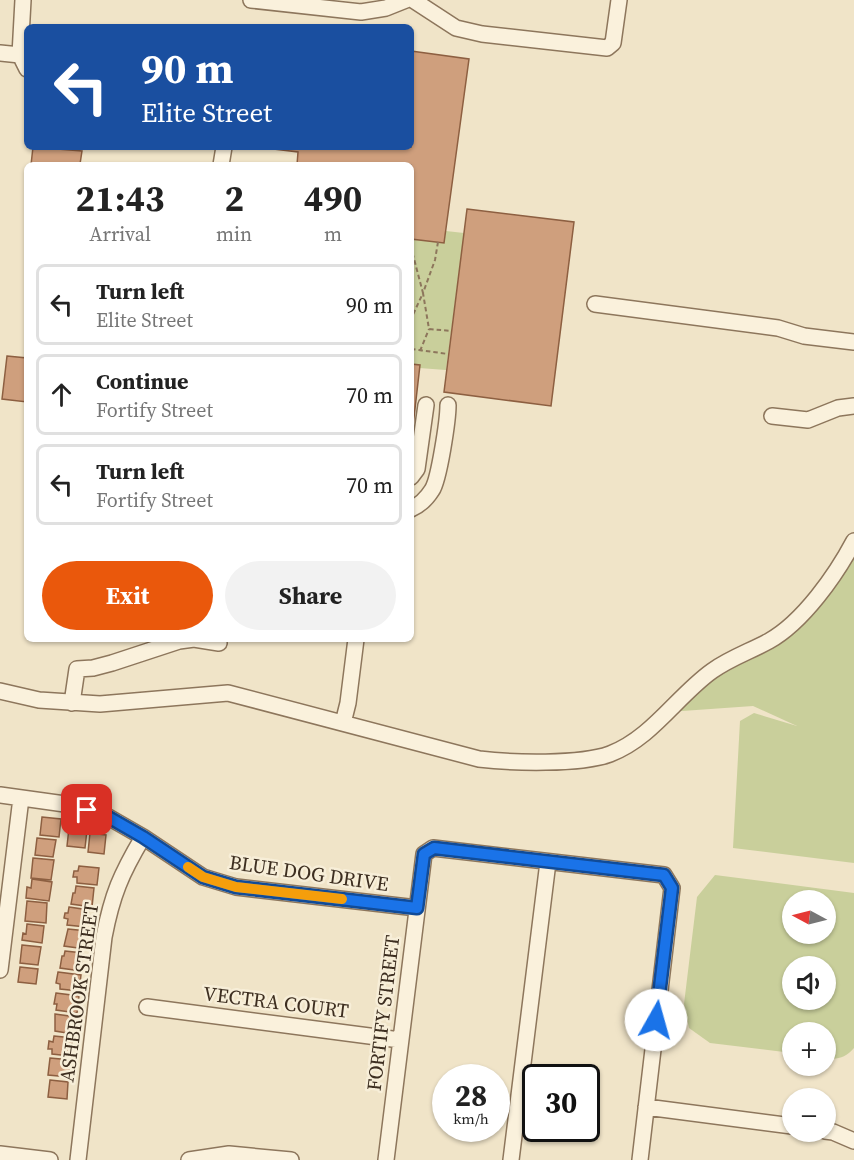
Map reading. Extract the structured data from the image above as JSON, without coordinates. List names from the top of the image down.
{
  "streets": {
    "street": [
      "BLUE DOG DRIVE",
      "ASHBROOK STREET",
      "VECTRA COURT",
      "FORTIFY STREET"
    ]
  },
  "crossings": [
    ["BLUE DOG DRIVE", "ASHBROOK STREET"],
    ["BLUE DOG DRIVE", "FORTIFY STREET"],
    ["VECTRA COURT", "FORTIFY STREET"]
  ],
  "north": "left",
  "page": {
    "turn": ["90 m", "Elite Street"],
    "eta": [
      "21:43",
      "Arrival",
      "2",
      "min",
      "490",
      "m"
    ],
    "list": [
      {
        "name": "Turn left",
        "note": "Elite Street",
        "value": "90 m"
      },
      {
        "name": "Continue",
        "note": "Fortify Street",
        "value": "70 m"
      },
      {
        "name": "Turn left",
        "note": "Fortify Street",
        "value": "70 m"
      }
    ],
    "buttons": ["Exit", "Share"],
    "map_buttons": ["+", "−"],
    "speed": "28 km/h",
    "limit": "30"
  }
}
